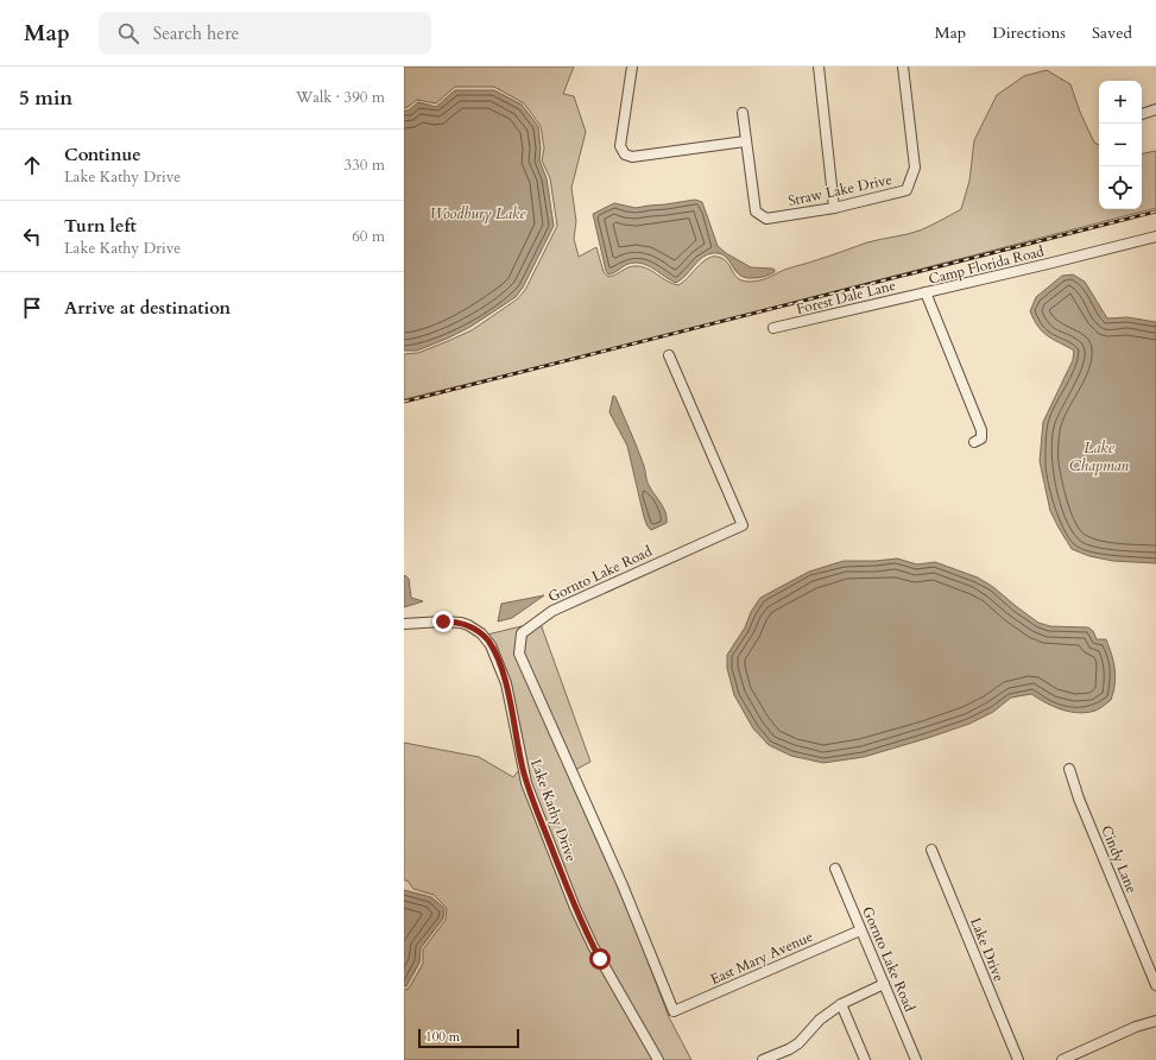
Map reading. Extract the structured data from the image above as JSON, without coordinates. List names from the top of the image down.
{
  "streets": {
    "street": [
      "Straw Lake Drive",
      "Camp Florida Road",
      "Forest Dale Lane",
      "Gornto Lake Road",
      "Lake Kathy Drive",
      "Cindy Lane",
      "Lake Drive",
      "East Mary Avenue"
    ]
  },
  "crossings": [
    ["Camp Florida Road", "Forest Dale Lane"],
    ["Gornto Lake Road", "East Mary Avenue"]
  ],
  "water": ["Woodbury Lake", "Lake Chapman"],
  "scale_bar": "100 m",
  "page": {
    "header": "Map",
    "search": "Search here",
    "nav": ["Map", "Directions", "Saved"],
    "heading": ["5 min", "Walk · 390 m"],
    "map_buttons": ["+", "−"],
    "list": [
      ["Continue", "Lake Kathy Drive", "330 m"],
      ["Turn left", "Lake Kathy Drive", "60 m"],
      "Arrive at destination"
    ],
    "scale": "100 m"
  }
}
